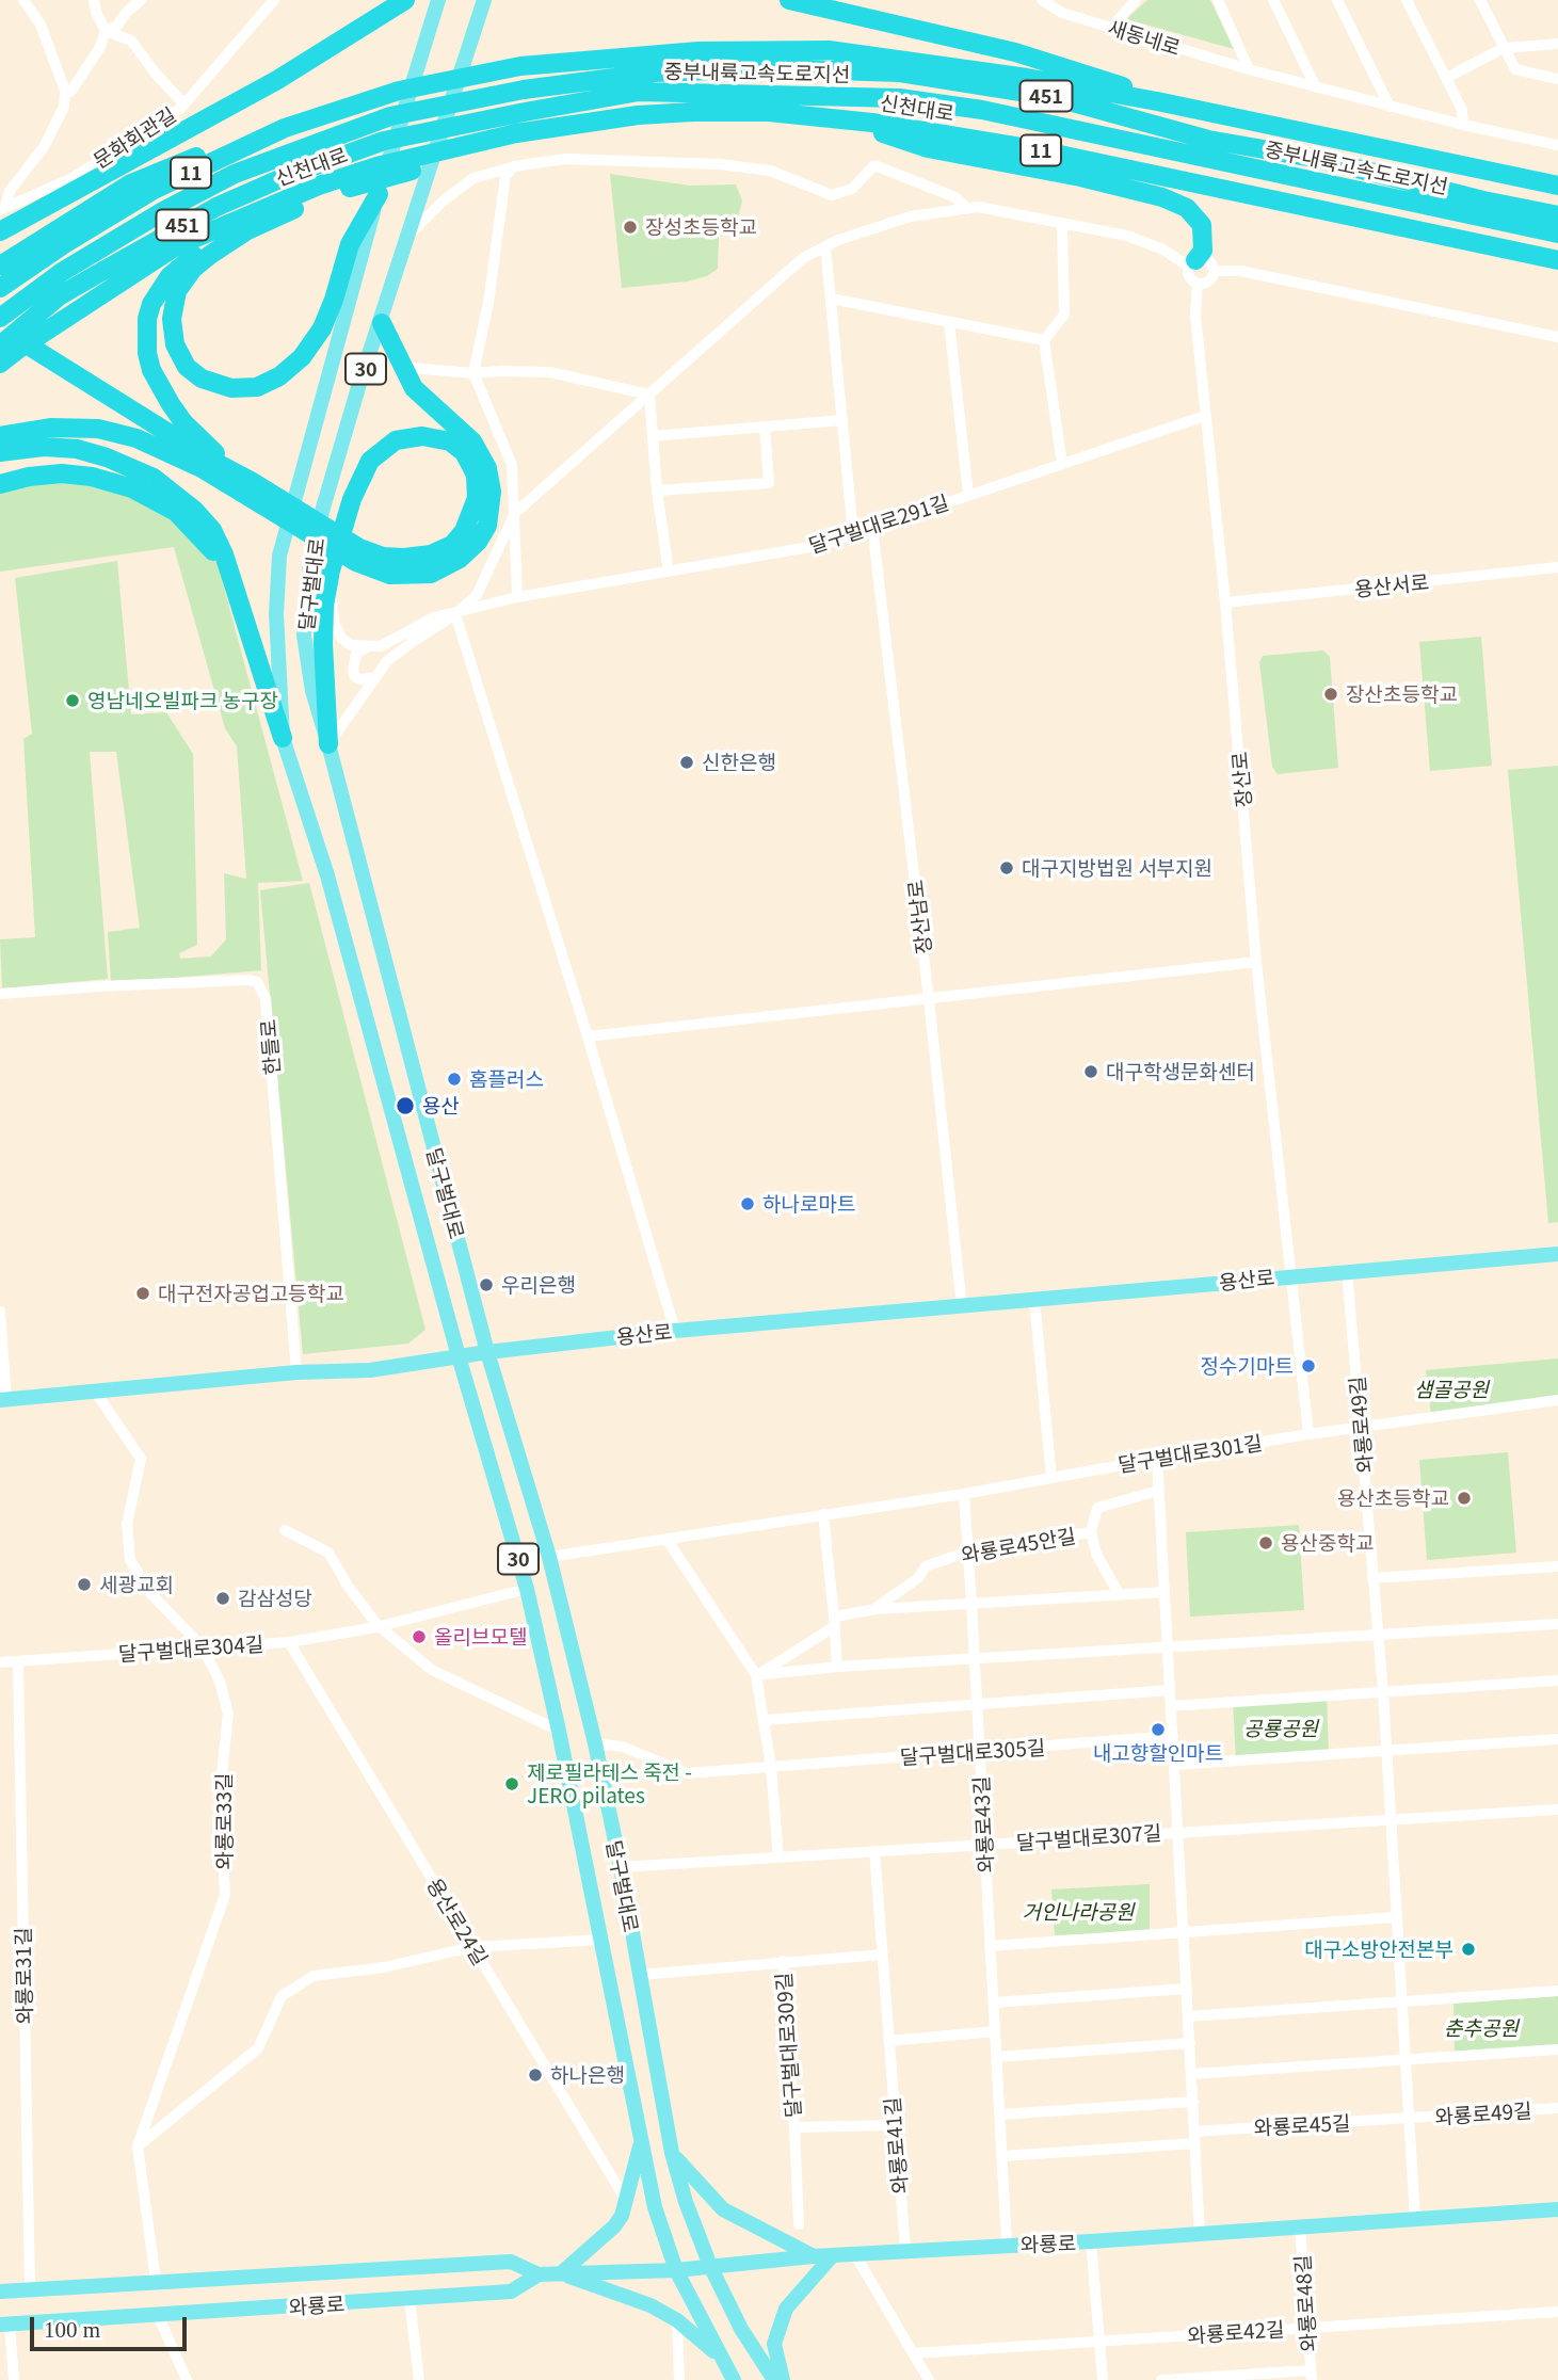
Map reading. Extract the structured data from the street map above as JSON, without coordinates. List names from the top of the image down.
{
  "streets": {
    "highway": [
      "중부내륙고속도로지선",
      "451",
      "신천대로",
      "11"
    ],
    "main road": [
      "30",
      "달구벌대로",
      "용산로",
      "와룡로"
    ],
    "street": [
      "새동네로",
      "문화회관길",
      "달구벌대로291길",
      "용산서로",
      "장산로",
      "장산남로",
      "한들로",
      "와룡로49길",
      "달구벌대로301길",
      "와룡로45안길",
      "달구벌대로304길",
      "달구벌대로305길",
      "와룡로33길",
      "와룡로43길",
      "달구벌대로307길",
      "용산로24길",
      "와룡로31길",
      "달구벌대로309길",
      "와룡로45길",
      "와룡로41길",
      "와룡로48길",
      "와룡로42길"
    ]
  },
  "crossings": [
    ["달구벌대로291길", "장산로"],
    ["달구벌대로291길", "장산남로"],
    ["달구벌대로", "용산로"],
    ["달구벌대로", "달구벌대로301길"],
    ["달구벌대로", "달구벌대로305길"],
    ["달구벌대로", "달구벌대로307길"],
    ["달구벌대로", "달구벌대로309길"],
    ["달구벌대로", "와룡로"],
    ["용산서로", "장산로"],
    ["장산로", "용산로"],
    ["장산남로", "용산로"],
    ["한들로", "용산로"],
    ["용산로", "와룡로49길"],
    ["용산로", "달구벌대로301길"],
    ["용산로", "와룡로33길"],
    ["와룡로49길", "달구벌대로301길"],
    ["와룡로49길", "달구벌대로307길"],
    ["와룡로49길", "와룡로45길"],
    ["와룡로49길", "와룡로"],
    ["달구벌대로301길", "와룡로43길"],
    ["와룡로45안길", "와룡로43길"],
    ["달구벌대로304길", "와룡로33길"],
    ["달구벌대로304길", "용산로24길"],
    ["달구벌대로304길", "와룡로31길"],
    ["달구벌대로305길", "와룡로43길"],
    ["와룡로33길", "와룡로"],
    ["와룡로43길", "달구벌대로307길"],
    ["와룡로43길", "와룡로"],
    ["달구벌대로307길", "와룡로41길"],
    ["와룡로31길", "와룡로"],
    ["달구벌대로309길", "와룡로41길"],
    ["와룡로41길", "와룡로"],
    ["와룡로", "와룡로48길"],
    ["와룡로48길", "와룡로42길"]
  ],
  "parks": [
    "샘골공원",
    "공룡공원",
    "거인나라공원",
    "춘추공원"
  ],
  "places": [
    "장성초등학교",
    "장산초등학교",
    "영남네오빌파크 농구장",
    "신한은행",
    "대구지방법원 서부지원",
    "대구학생문화센터",
    "홈플러스",
    "용산",
    "하나로마트",
    "우리은행",
    "대구전자공업고등학교",
    "정수기마트",
    "용산초등학교",
    "용산중학교",
    "세광교회",
    "감삼성당",
    "올리브모텔",
    "내고향할인마트",
    "제로필라테스 죽전 - JERO pilates",
    "대구소방안전본부",
    "하나은행"
  ],
  "scale_bar": "100 m"
}
